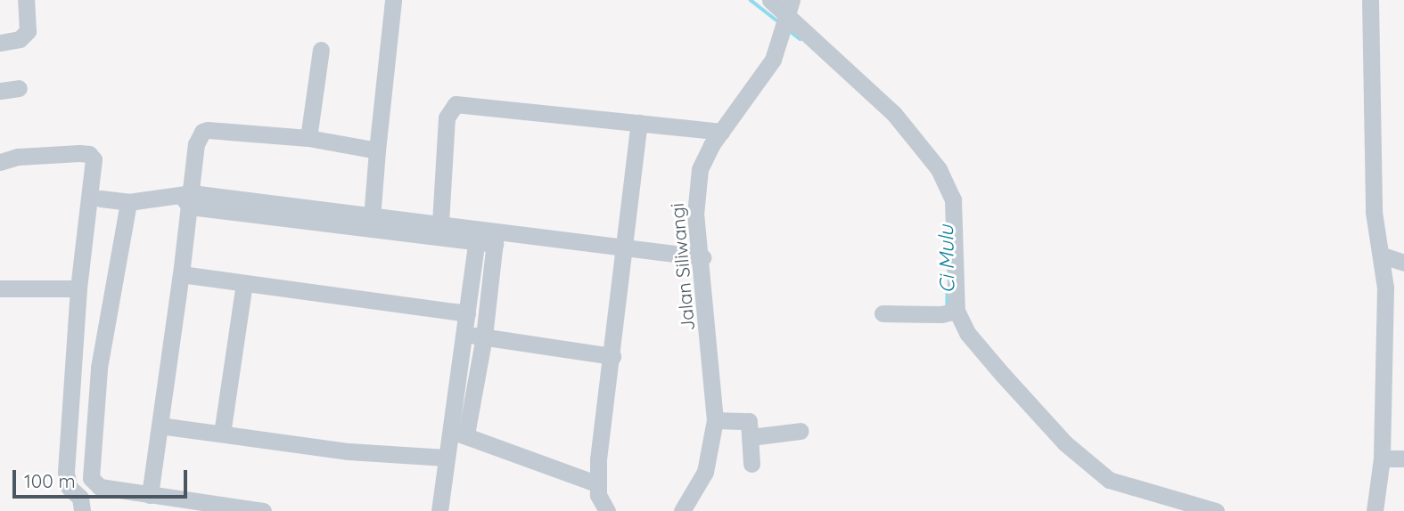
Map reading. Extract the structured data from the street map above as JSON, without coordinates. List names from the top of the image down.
{
  "streets": {
    "street": ["Jalan Siliwangi"]
  },
  "water": ["Ci Mulu"],
  "scale_bar": "100 m"
}
